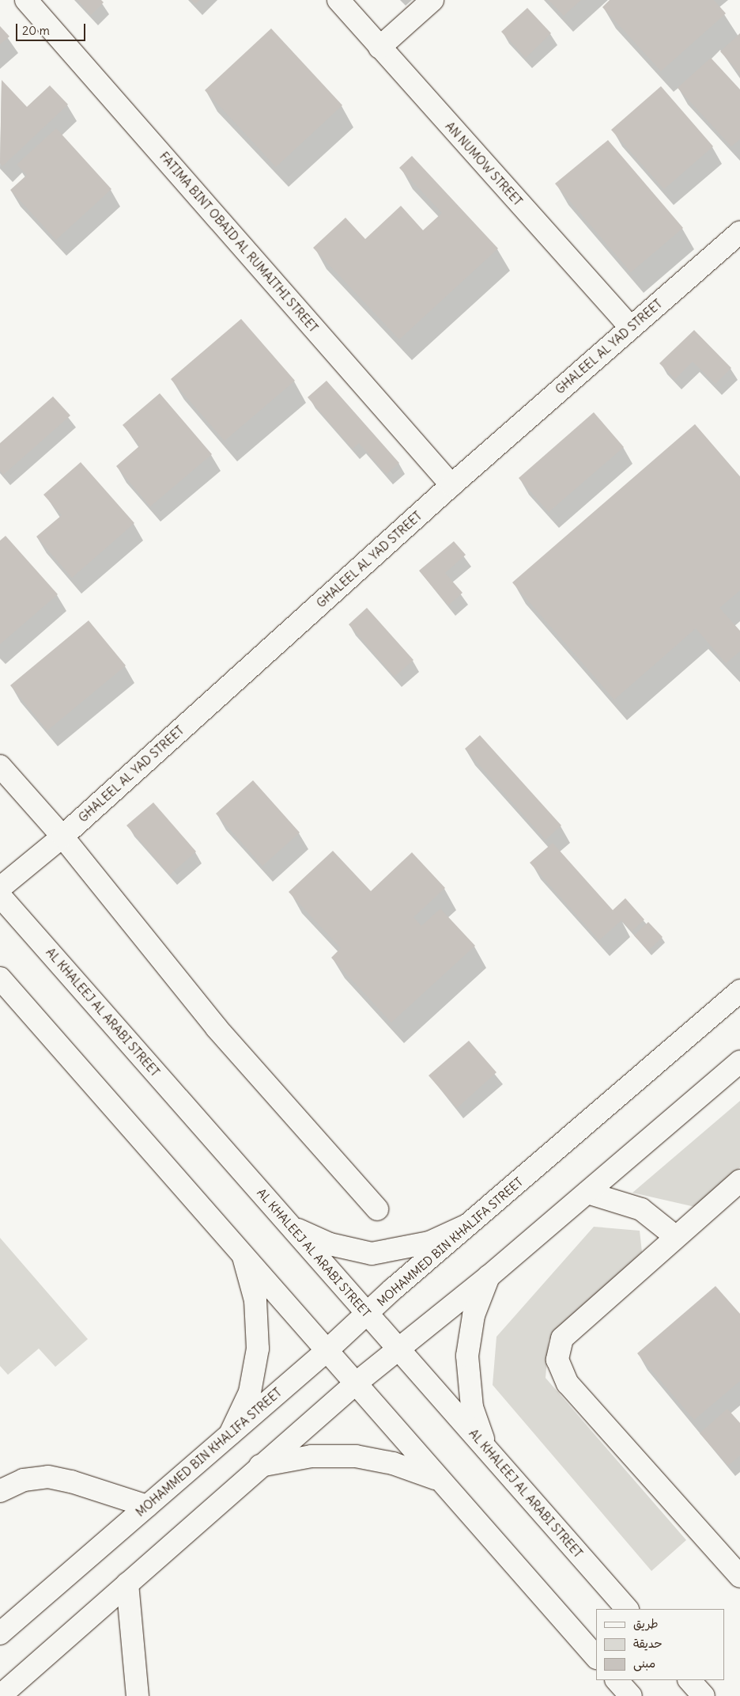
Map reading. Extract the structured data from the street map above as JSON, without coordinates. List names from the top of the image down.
{
  "streets": {
    "main road": [
      "AN NUMOW STREET",
      "FATIMA BINT OBAID AL RUMAITHI STREET",
      "GHALEEL AL YAD STREET",
      "AL KHALEEJ AL ARABI STREET",
      "MOHAMMED BIN KHALIFA STREET"
    ]
  },
  "crossings": [
    ["AN NUMOW STREET", "GHALEEL AL YAD STREET"],
    ["FATIMA BINT OBAID AL RUMAITHI STREET", "GHALEEL AL YAD STREET"],
    ["AL KHALEEJ AL ARABI STREET", "MOHAMMED BIN KHALIFA STREET"]
  ],
  "legend": ["طريق", "حديقة", "مبنى"],
  "scale_bar": "20 m"
}
